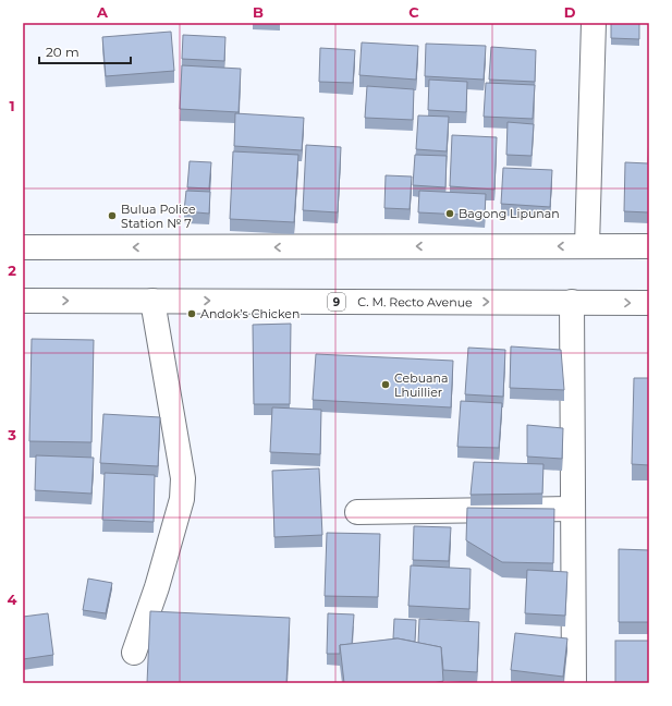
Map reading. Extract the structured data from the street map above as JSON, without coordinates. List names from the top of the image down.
{
  "streets": {
    "main road": ["9", "C. M. Recto Avenue"]
  },
  "places": [
    "Bagong Lipunan",
    "Bulua Police Station № 7",
    "Andok’s Chicken",
    "Cebuana Lhuillier"
  ],
  "scale_bar": "20 m",
  "grid": {
    "columns": [
      "A",
      "B",
      "C",
      "D"
    ],
    "rows": [
      "1",
      "2",
      "3",
      "4"
    ]
  }
}
